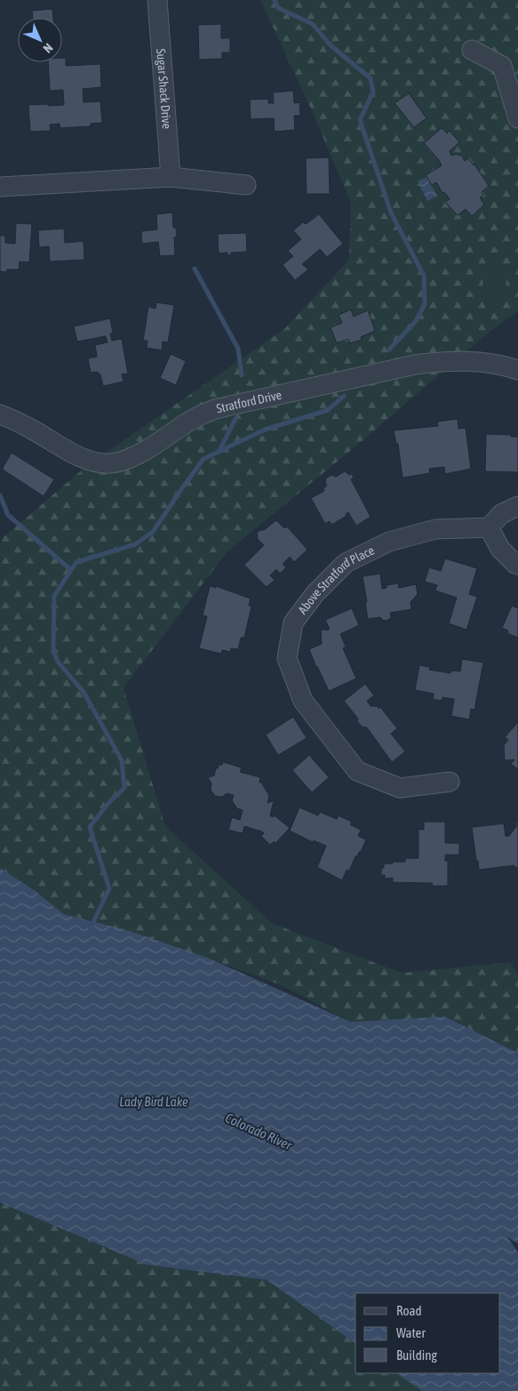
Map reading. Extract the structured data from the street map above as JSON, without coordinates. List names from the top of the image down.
{
  "streets": {
    "street": ["Sugar Shack Drive", "Stratford Drive", "Above Stratford Place"]
  },
  "water": ["Lady Bird Lake", "Colorado River"],
  "legend": ["Road", "Water", "Building"],
  "north": "bottom right"
}
